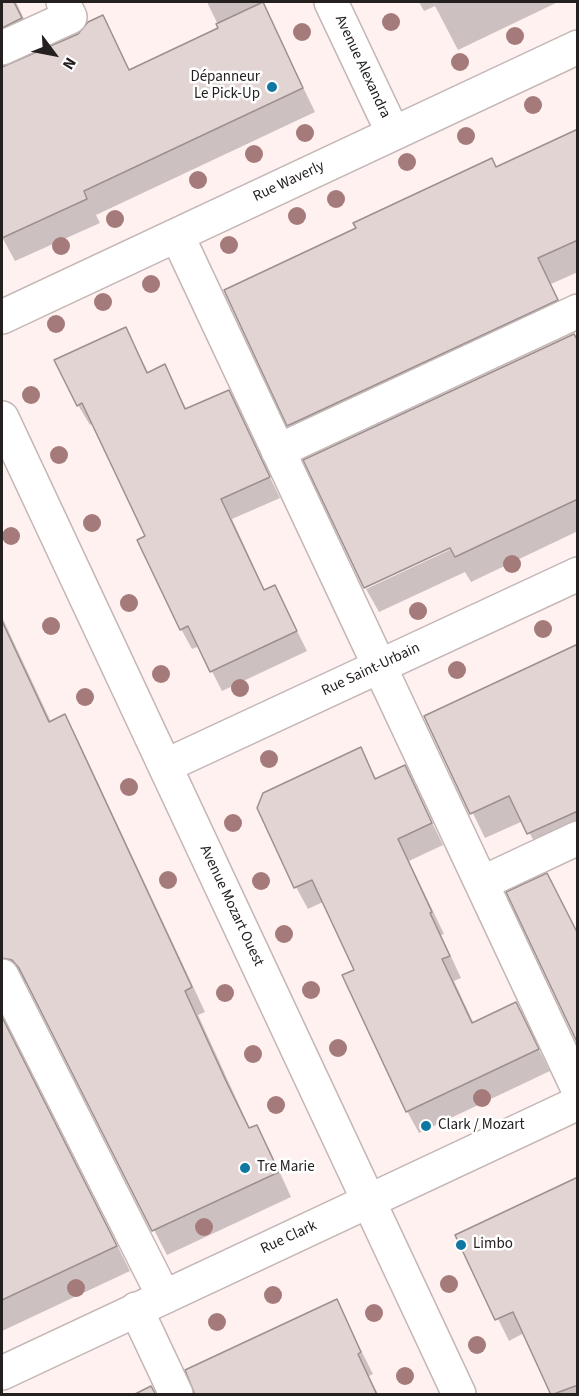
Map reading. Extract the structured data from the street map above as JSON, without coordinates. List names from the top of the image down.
{
  "streets": {
    "street": [
      "Avenue Alexandra",
      "Rue Waverly",
      "Rue Saint-Urbain",
      "Avenue Mozart Ouest",
      "Rue Clark"
    ]
  },
  "crossings": [
    ["Avenue Alexandra", "Rue Waverly"],
    ["Rue Saint-Urbain", "Avenue Mozart Ouest"],
    ["Avenue Mozart Ouest", "Rue Clark"]
  ],
  "places": [
    "Dépanneur Le Pick-Up",
    "Clark / Mozart",
    "Tre Marie",
    "Limbo"
  ],
  "north": "bottom right"
}
